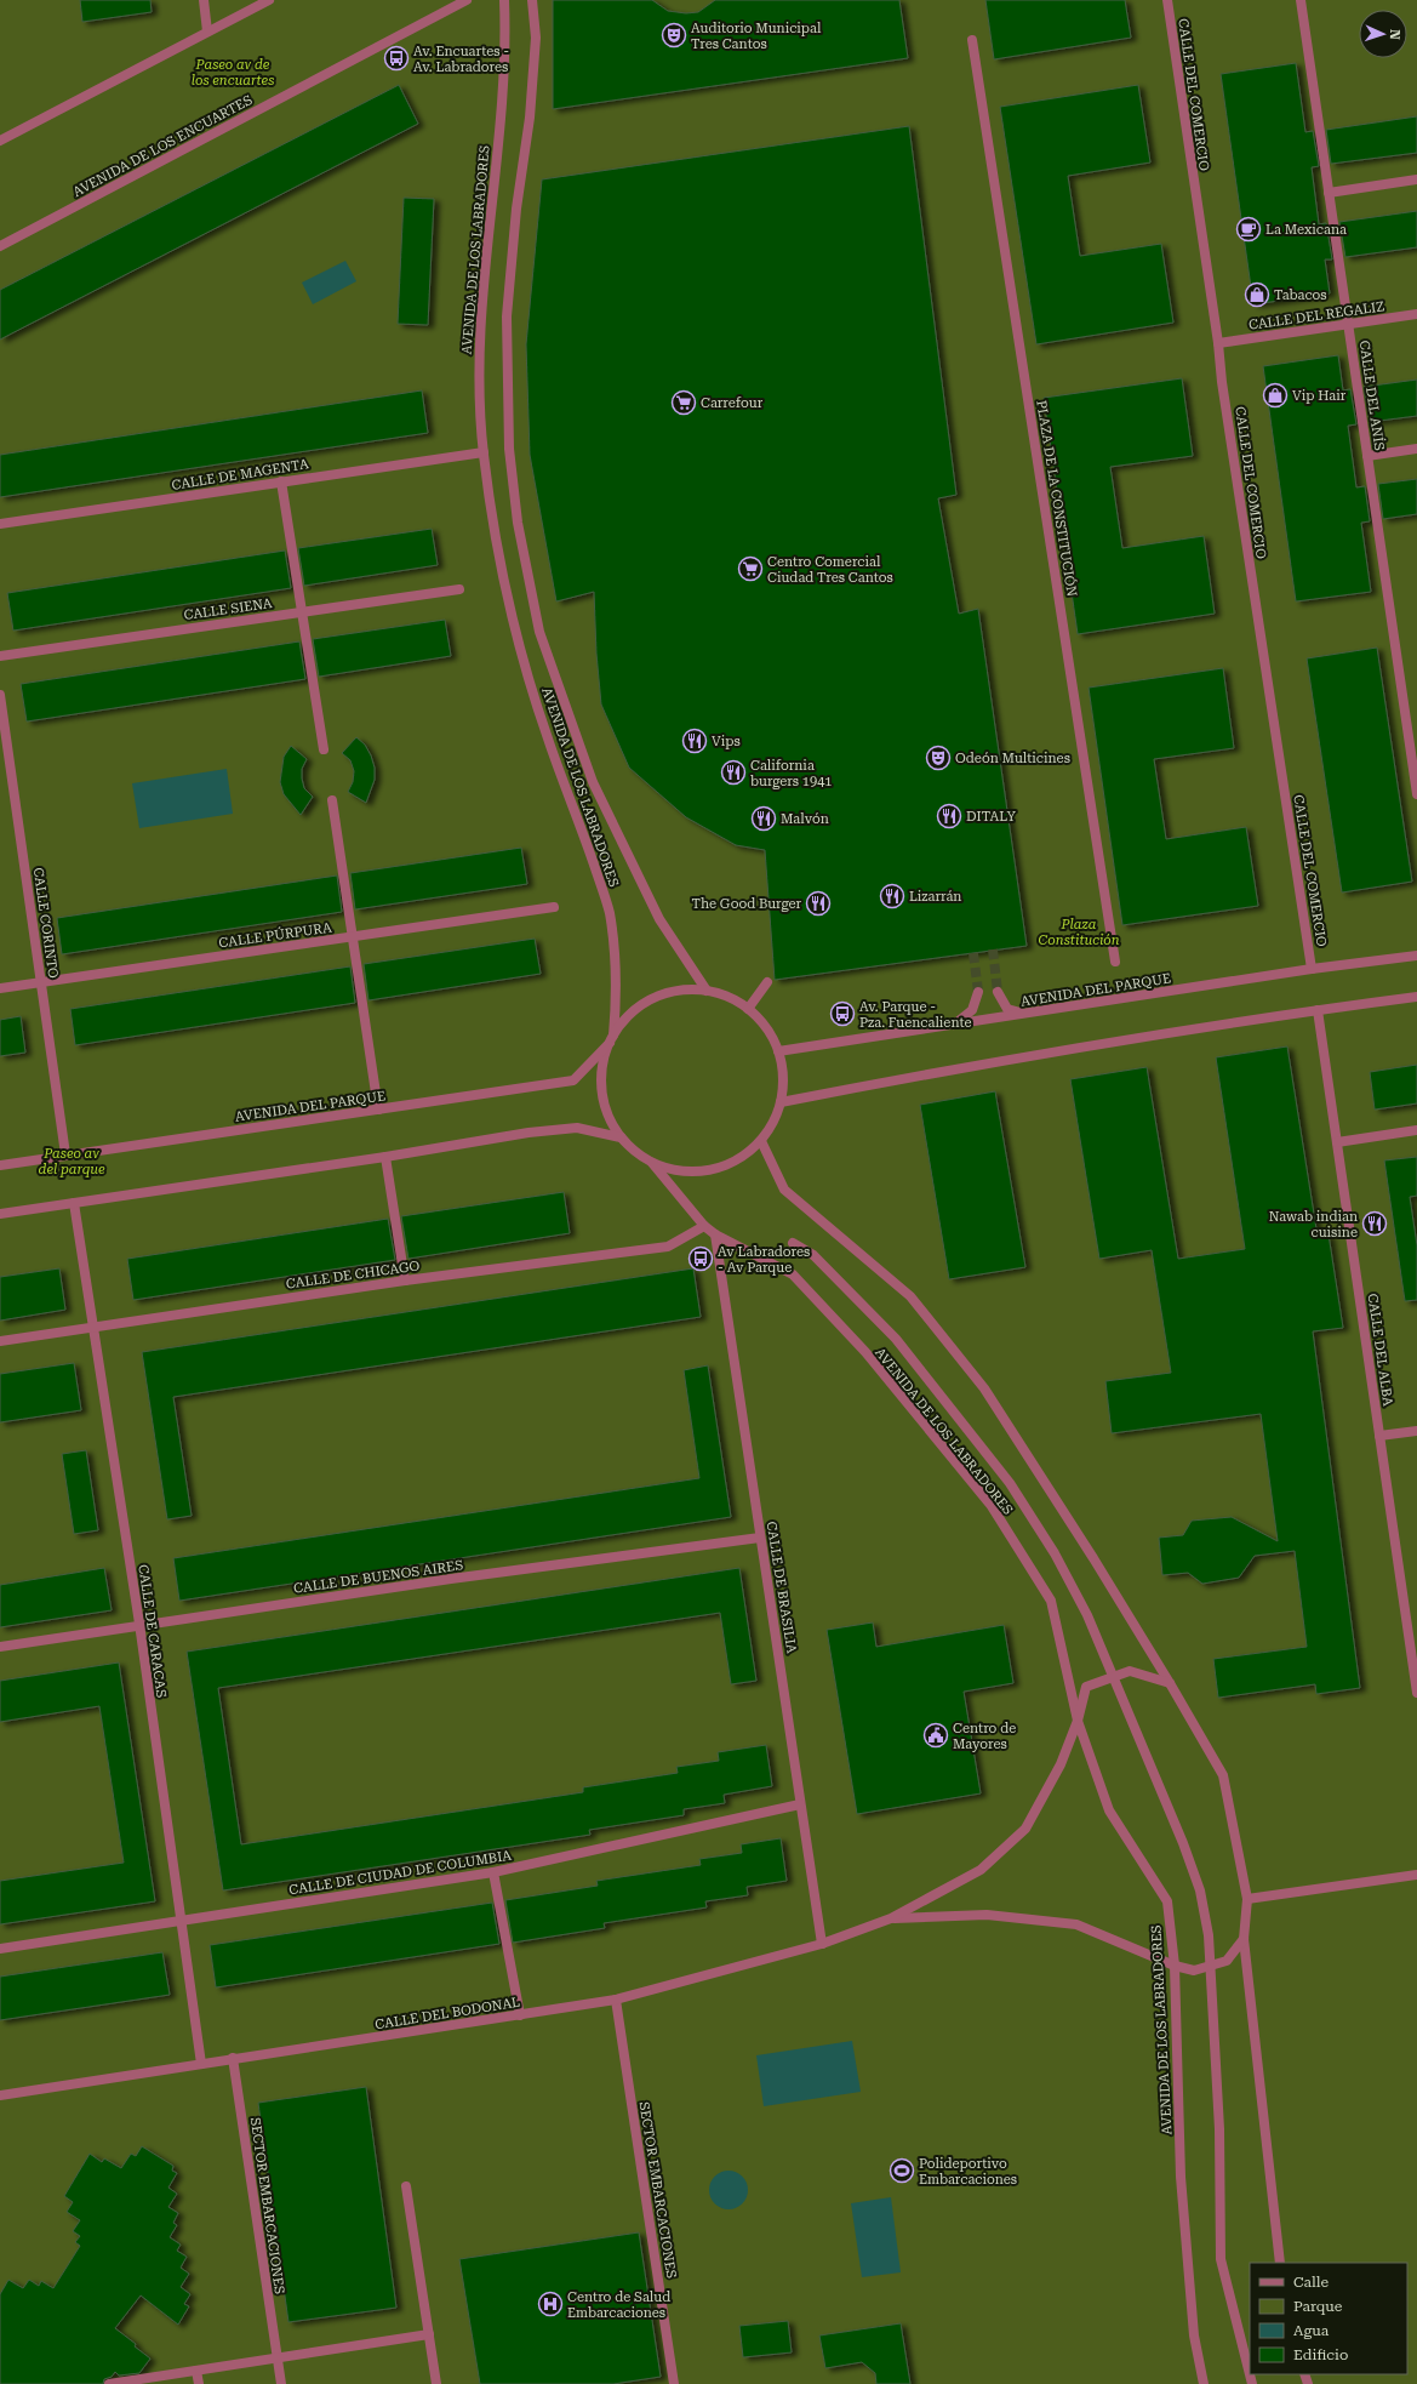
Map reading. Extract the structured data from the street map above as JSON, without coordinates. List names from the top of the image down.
{
  "streets": {
    "street": [
      "CALLE DEL COMERCIO",
      "AVENIDA DE LOS ENCUARTES",
      "AVENIDA DE LOS LABRADORES",
      "CALLE DEL REGALIZ",
      "CALLE DEL ANÍS",
      "CALLE DE MAGENTA",
      "PLAZA DE LA CONSTITUCIÓN",
      "CALLE SIENA",
      "CALLE CORINTO",
      "CALLE PÚRPURA",
      "AVENIDA DEL PARQUE",
      "CALLE DE CHICAGO",
      "CALLE DEL ALBA",
      "CALLE DE BUENOS AIRES",
      "CALLE DE BRASILIA",
      "CALLE DE CARACAS",
      "CALLE DE CIUDAD DE COLUMBIA",
      "CALLE DEL BODONAL",
      "SECTOR EMBARCACIONES"
    ]
  },
  "crossings": [
    ["CALLE DEL COMERCIO", "CALLE DEL REGALIZ"],
    ["CALLE DEL COMERCIO", "AVENIDA DEL PARQUE"],
    ["AVENIDA DE LOS LABRADORES", "CALLE DE MAGENTA"],
    ["AVENIDA DE LOS LABRADORES", "AVENIDA DEL PARQUE"],
    ["AVENIDA DE LOS LABRADORES", "CALLE DE CHICAGO"],
    ["AVENIDA DE LOS LABRADORES", "CALLE DE BRASILIA"],
    ["AVENIDA DE LOS LABRADORES", "CALLE DEL BODONAL"],
    ["CALLE DEL REGALIZ", "CALLE DEL ANÍS"],
    ["CALLE CORINTO", "CALLE PÚRPURA"],
    ["CALLE CORINTO", "AVENIDA DEL PARQUE"],
    ["CALLE DE CHICAGO", "CALLE DE CARACAS"],
    ["CALLE DE BUENOS AIRES", "CALLE DE BRASILIA"],
    ["CALLE DE BUENOS AIRES", "CALLE DE CARACAS"],
    ["CALLE DE BRASILIA", "CALLE DE CIUDAD DE COLUMBIA"],
    ["CALLE DE BRASILIA", "CALLE DEL BODONAL"],
    ["CALLE DE CARACAS", "CALLE DE CIUDAD DE COLUMBIA"],
    ["CALLE DE CARACAS", "CALLE DEL BODONAL"],
    ["CALLE DEL BODONAL", "SECTOR EMBARCACIONES"]
  ],
  "parks": ["Paseo av de los encuartes", "Plaza Constitución", "Paseo av del parque"],
  "places": {
    "theatre": ["Auditorio Municipal Tres Cantos", "Odeón Multicines"],
    "bus stop": ["Av. Encuartes - Av. Labradores", "Av. Parque - Pza. Fuencaliente", "Av Labradores - Av Parque"],
    "cafe": ["La Mexicana"],
    "shop": ["Tabacos", "Vip Hair"],
    "supermarket": ["Carrefour", "Centro Comercial Ciudad Tres Cantos"],
    "restaurant": [
      "Vips",
      "California burgers 1941",
      "DITALY",
      "Malvón",
      "Lizarrán",
      "The Good Burger",
      "Nawab indian cuisine"
    ],
    "public building": ["Centro de Mayores"],
    "sports": ["Polideportivo Embarcaciones"],
    "hospital": ["Centro de Salud Embarcaciones"]
  },
  "legend": [
    "Calle",
    "Parque",
    "Agua",
    "Edificio"
  ],
  "north": "right"
}
